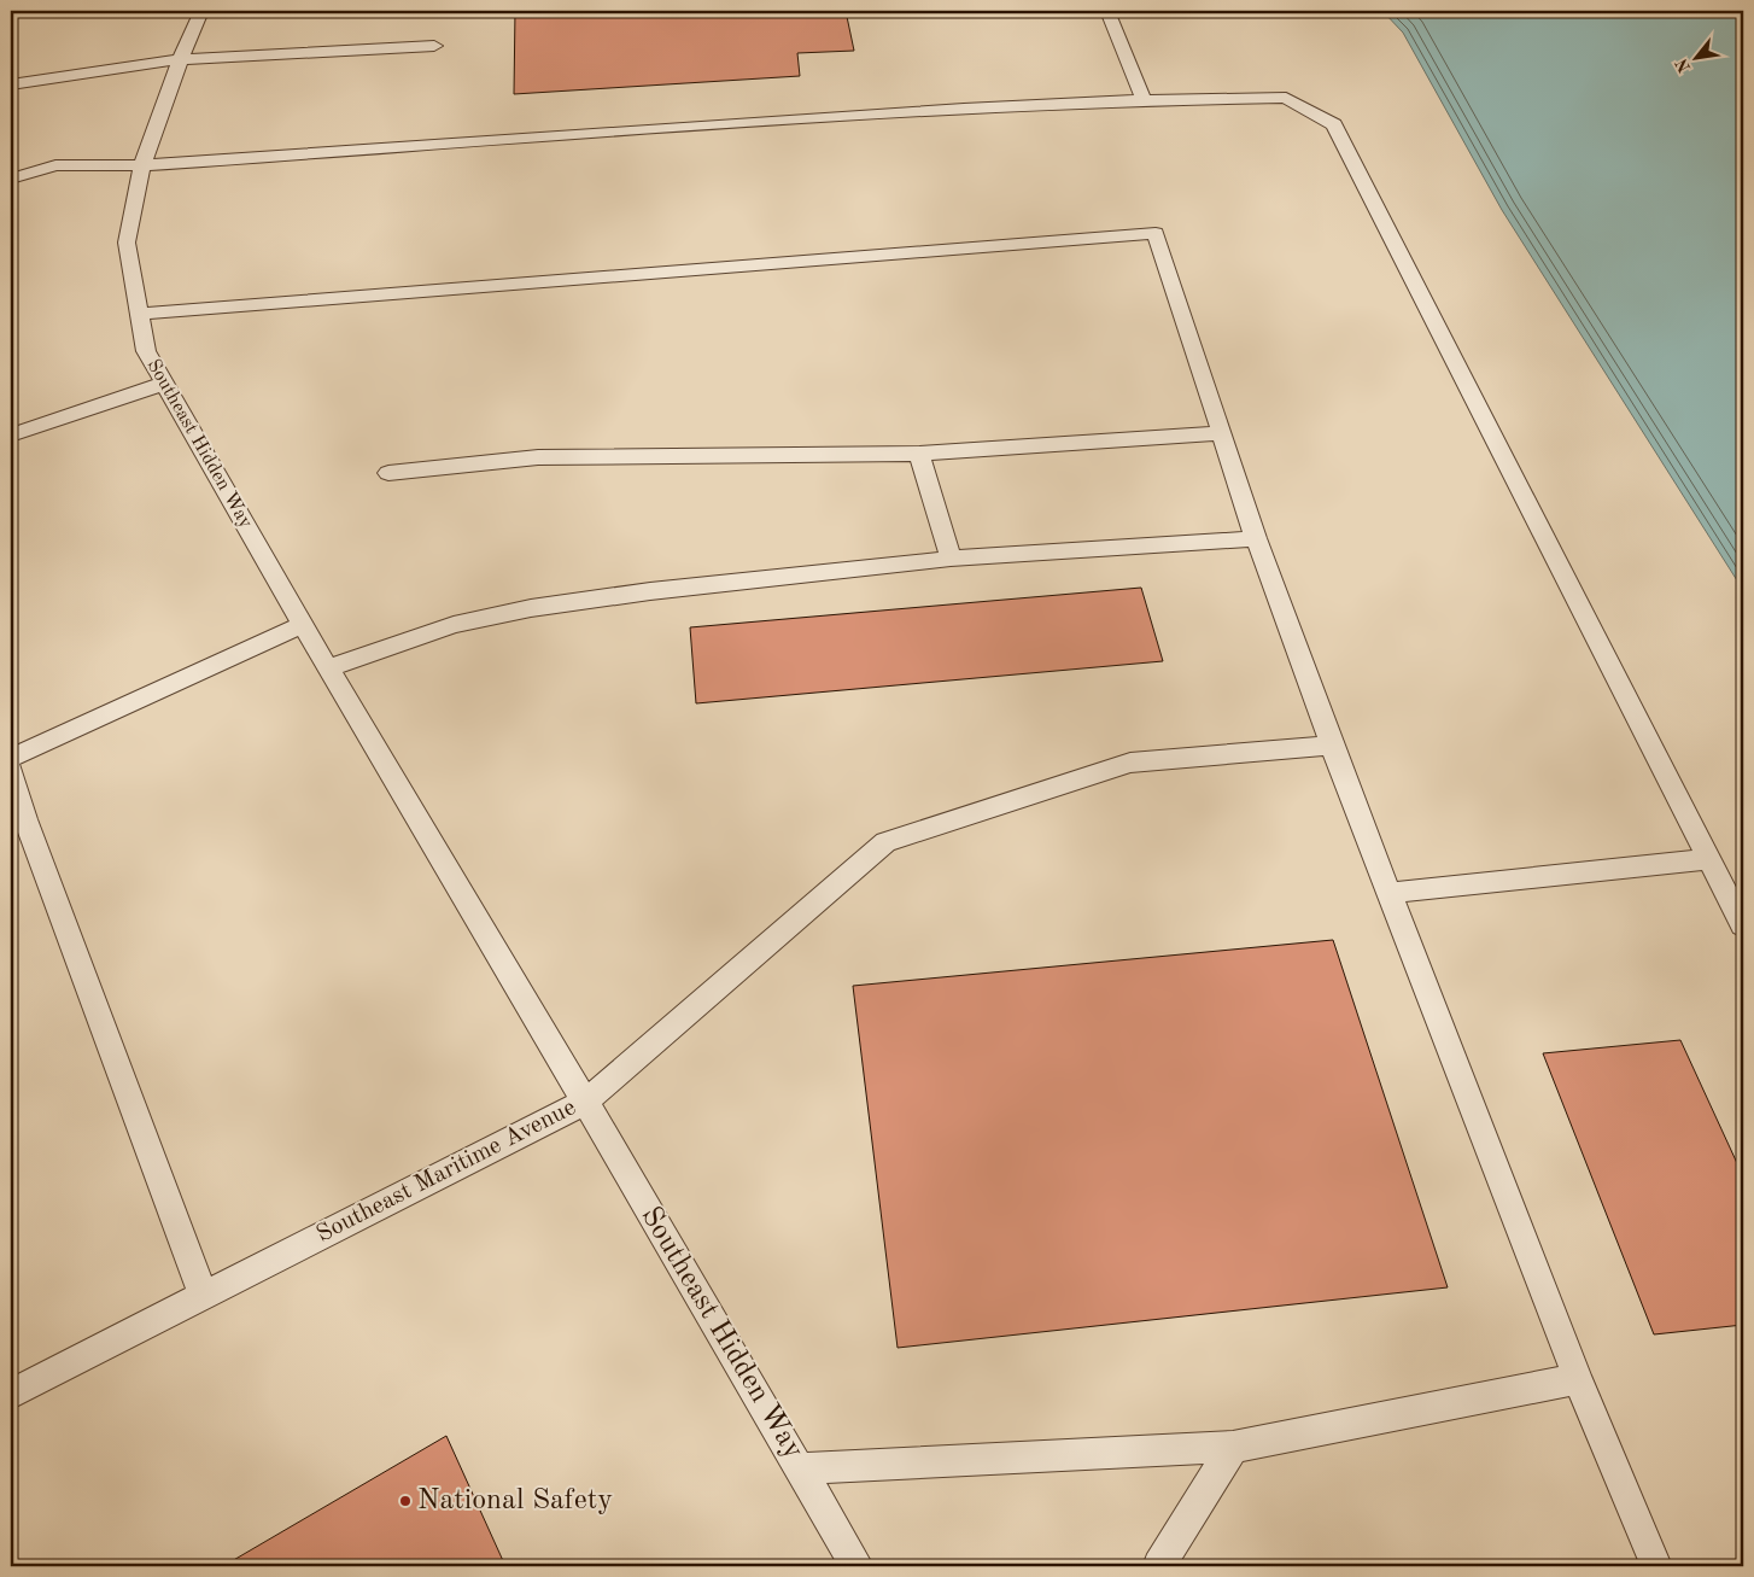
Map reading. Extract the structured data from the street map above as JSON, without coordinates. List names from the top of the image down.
{
  "streets": {
    "lane": ["Southeast Hidden Way", "Southeast Maritime Avenue"]
  },
  "crossings": [
    ["Southeast Hidden Way", "Southeast Maritime Avenue"]
  ],
  "places": ["National Safety"],
  "north": "bottom left"
}
